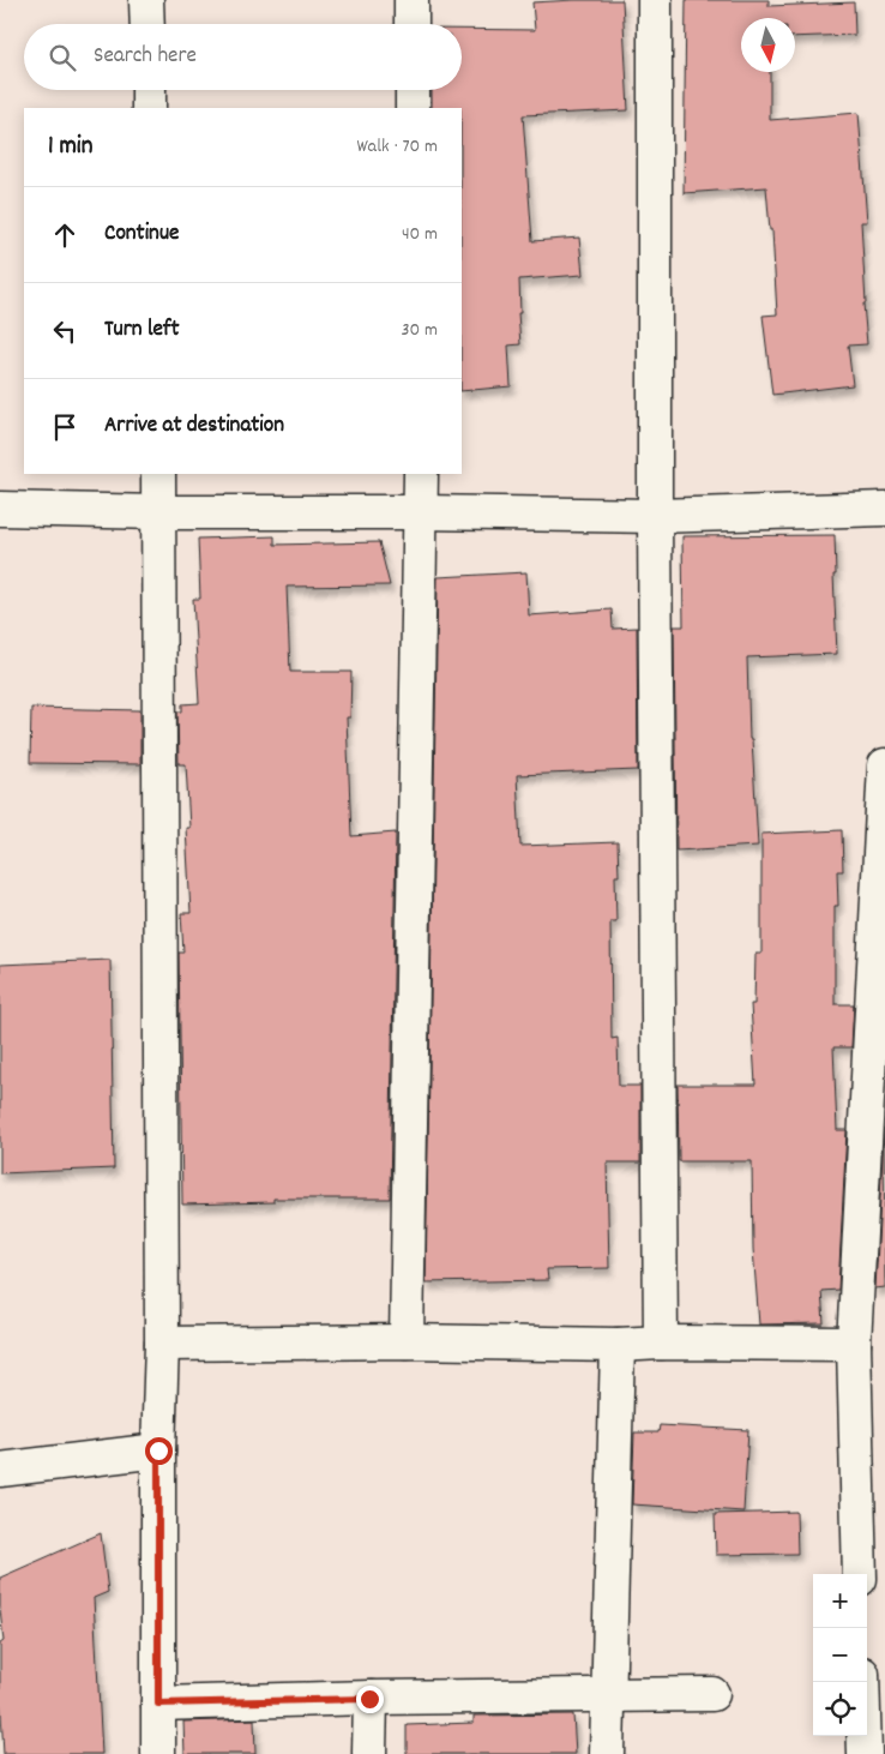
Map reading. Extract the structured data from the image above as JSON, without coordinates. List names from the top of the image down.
{
  "north": "bottom",
  "page": {
    "search": "Search here",
    "heading": ["1 min", "Walk · 70 m"],
    "list": [
      ["Continue", "40 m"],
      ["Turn left", "30 m"],
      "Arrive at destination"
    ],
    "map_buttons": ["+", "−"]
  }
}
